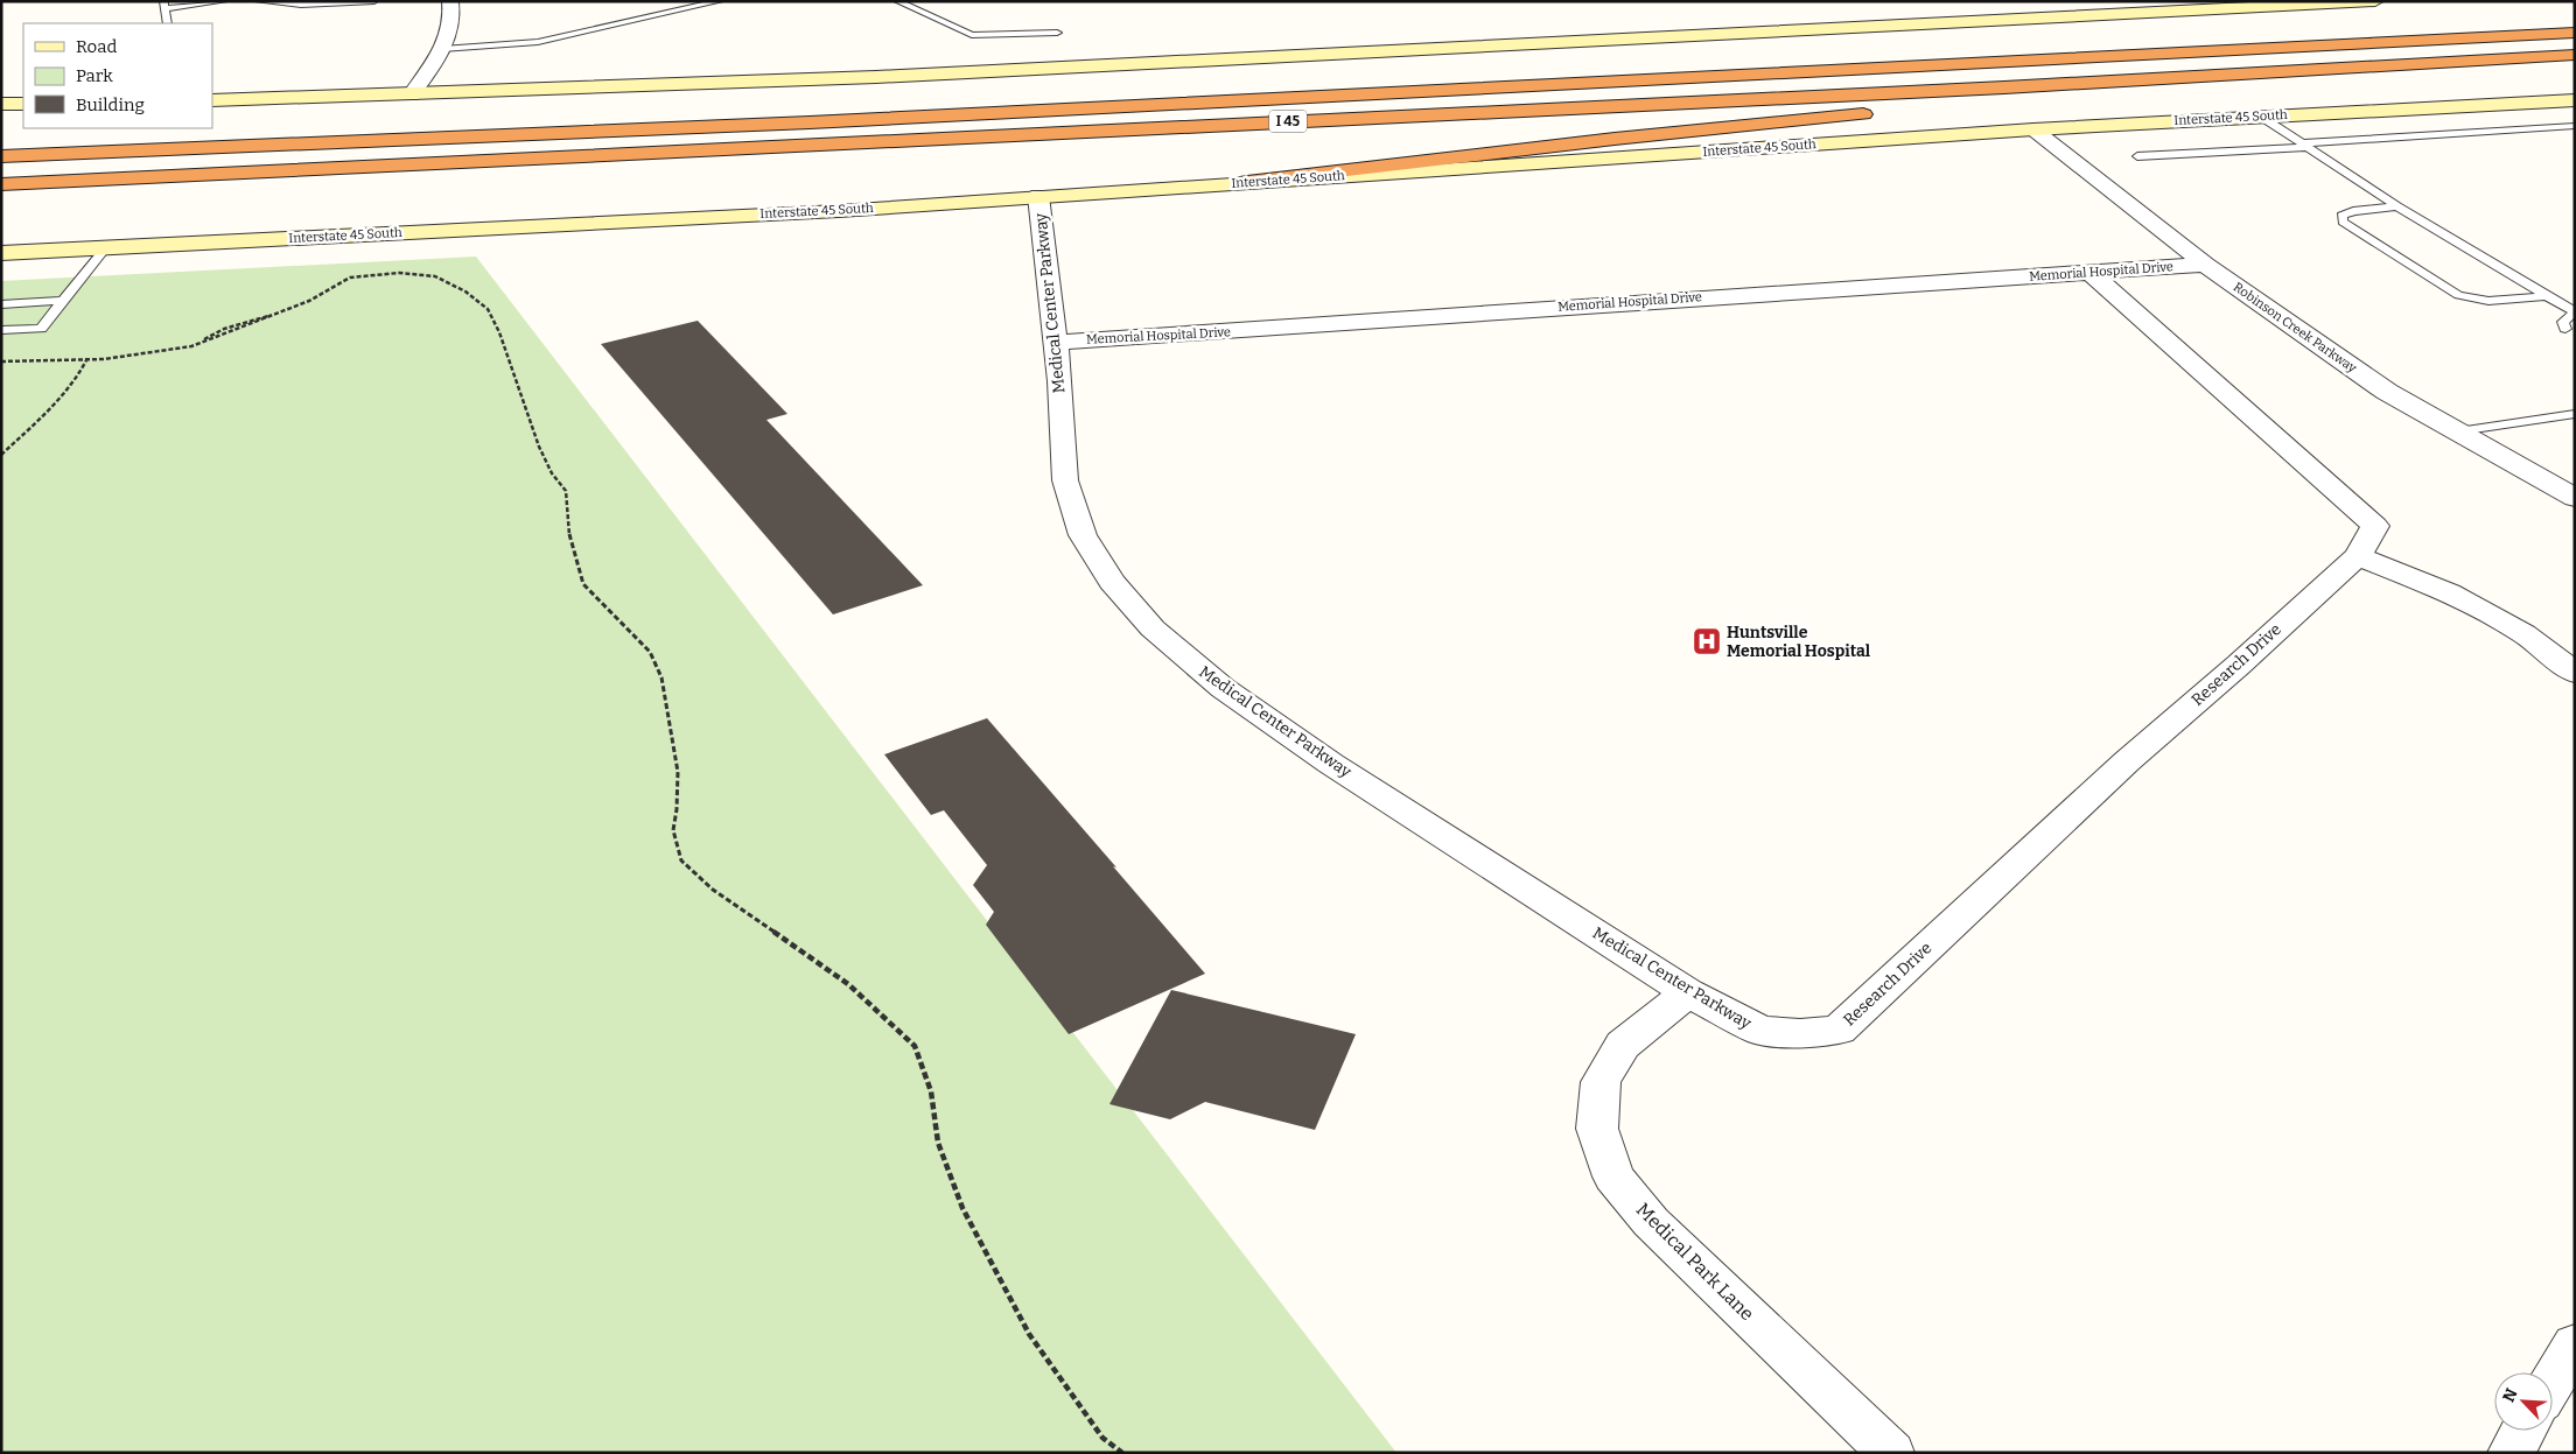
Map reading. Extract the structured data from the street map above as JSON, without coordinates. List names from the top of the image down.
{
  "streets": {
    "highway": ["I 45"],
    "main road": ["Interstate 45 South"],
    "street": [
      "Memorial Hospital Drive",
      "Medical Center Parkway",
      "Robinson Creek Parkway",
      "Research Drive",
      "Medical Park Lane"
    ]
  },
  "crossings": [
    ["Interstate 45 South", "Medical Center Parkway"],
    ["Interstate 45 South", "Robinson Creek Parkway"],
    ["Memorial Hospital Drive", "Medical Center Parkway"],
    ["Memorial Hospital Drive", "Robinson Creek Parkway"],
    ["Memorial Hospital Drive", "Research Drive"],
    ["Medical Center Parkway", "Research Drive"],
    ["Medical Center Parkway", "Medical Park Lane"]
  ],
  "places": {
    "hospital": ["Huntsville Memorial Hospital"]
  },
  "legend": ["Road", "Park", "Building"],
  "north": "top left"
}
